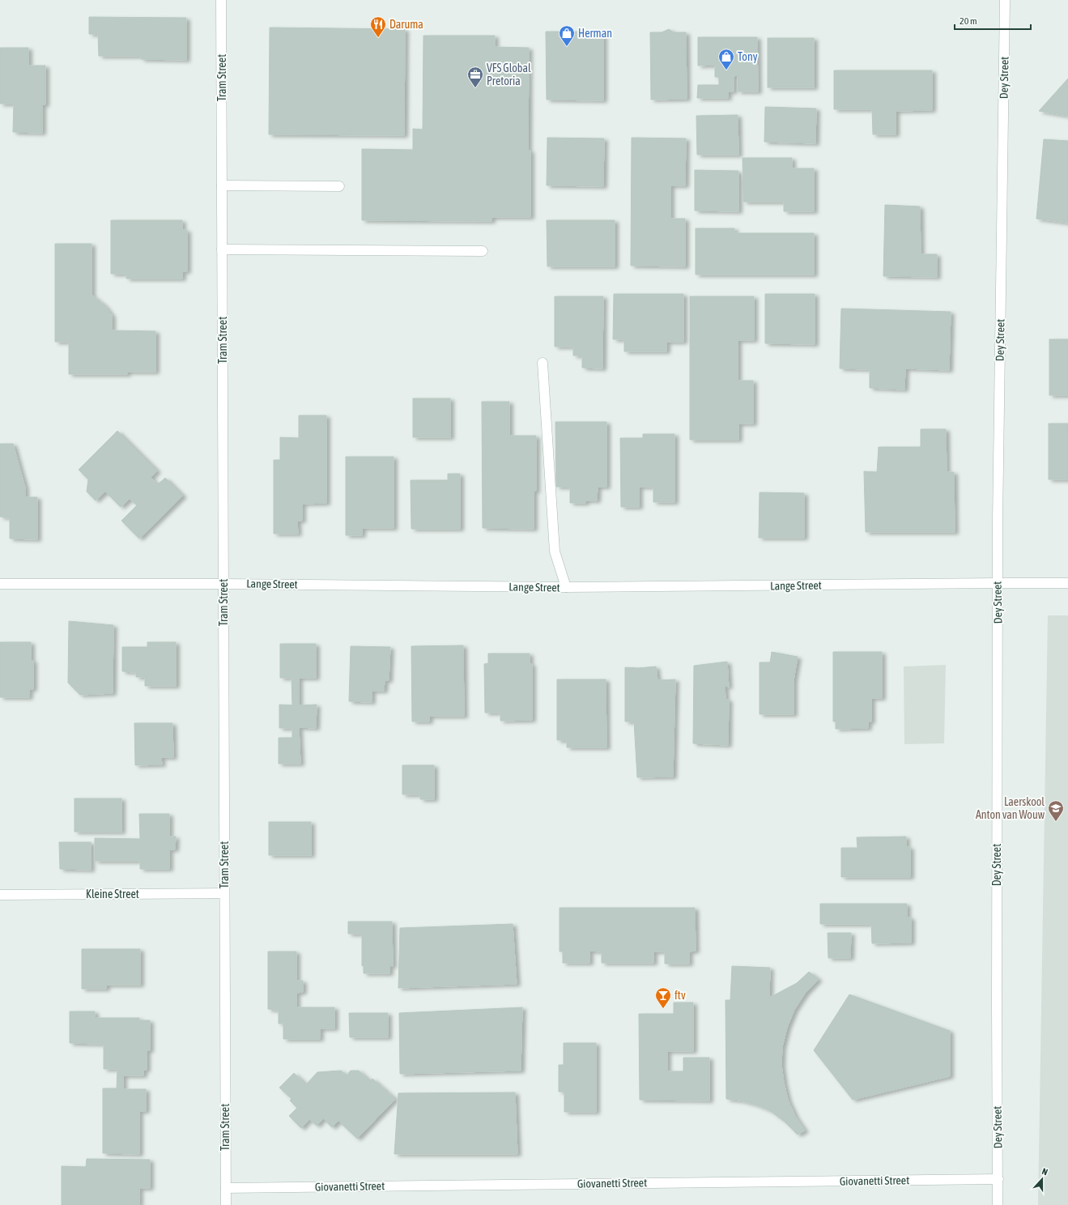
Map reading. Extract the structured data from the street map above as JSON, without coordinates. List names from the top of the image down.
{
  "streets": {
    "street": [
      "Tram Street",
      "Dey Street",
      "Lange Street",
      "Kleine Street",
      "Giovanetti Street"
    ]
  },
  "crossings": [
    ["Tram Street", "Lange Street"],
    ["Tram Street", "Kleine Street"],
    ["Tram Street", "Giovanetti Street"],
    ["Dey Street", "Lange Street"],
    ["Dey Street", "Giovanetti Street"]
  ],
  "places": {
    "restaurant": ["Daruma"],
    "shop": ["Herman", "Tony"],
    "office": ["VFS Global Pretoria"],
    "school or university": ["Laerskool Anton van Wouw"],
    "bar": ["ftv"]
  },
  "scale_bar": "20 m",
  "north": "top"
}
